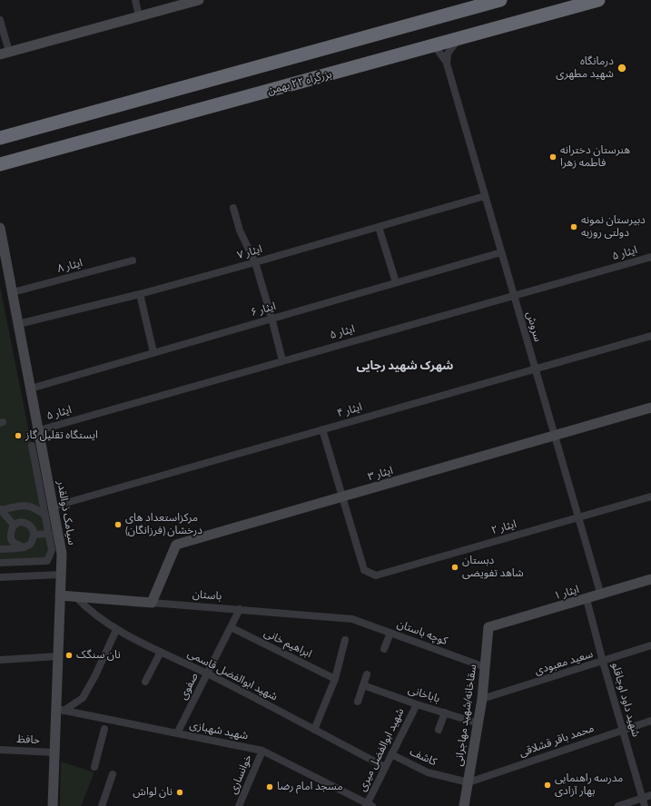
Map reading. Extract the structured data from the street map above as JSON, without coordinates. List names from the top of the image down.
{
  "streets": {
    "highway": ["بزرگراه ۲۲ بهمن"],
    "street": [
      "ایثار ۷",
      "ایثار ۵",
      "ایثار ۸",
      "ایثار ۶",
      "سروش",
      "ایثار ۴",
      "ایثار ۳",
      "سیامک ذوالقدر",
      "ایثار ۲",
      "ایثار ۱",
      "باستان",
      "کوچه باستان",
      "ابراهیم خانی",
      "سعید معبودی",
      "شهید ابوالفضل قاسمی",
      "صفوی",
      "باباخانی",
      "شهید داود اوجاقلو",
      "سقاخانه/شهید مهاجرانی",
      "شهید شهبازی",
      "حافظ",
      "محمد باقر قشلاقی",
      "شهید ابوالفضل میری",
      "کاشف",
      "خوانساری"
    ]
  },
  "crossings": [
    ["ایثار ۷", "سروش"],
    ["ایثار ۷", "سیامک ذوالقدر"],
    ["ایثار ۵", "سروش"],
    ["ایثار ۵", "سیامک ذوالقدر"],
    ["ایثار ۸", "سیامک ذوالقدر"],
    ["ایثار ۶", "سروش"],
    ["ایثار ۶", "سیامک ذوالقدر"],
    ["سروش", "ایثار ۴"],
    ["سروش", "ایثار ۳"],
    ["سروش", "ایثار ۲"],
    ["سروش", "ایثار ۱"],
    ["ایثار ۴", "سیامک ذوالقدر"],
    ["ایثار ۳", "ایثار ۲"],
    ["ایثار ۳", "باستان"],
    ["سیامک ذوالقدر", "باستان"],
    ["سیامک ذوالقدر", "شهید شهبازی"],
    ["سیامک ذوالقدر", "حافظ"],
    ["ایثار ۱", "شهید داود اوجاقلو"],
    ["ایثار ۱", "سقاخانه/شهید مهاجرانی"],
    ["باستان", "کوچه باستان"],
    ["باستان", "شهید ابوالفضل قاسمی"],
    ["باستان", "صفوی"],
    ["کوچه باستان", "سقاخانه/شهید مهاجرانی"],
    ["ابراهیم خانی", "صفوی"],
    ["سعید معبودی", "شهید داود اوجاقلو"],
    ["سعید معبودی", "سقاخانه/شهید مهاجرانی"],
    ["شهید ابوالفضل قاسمی", "صفوی"],
    ["شهید ابوالفضل قاسمی", "شهید ابوالفضل میری"],
    ["صفوی", "شهید شهبازی"],
    ["باباخانی", "سقاخانه/شهید مهاجرانی"],
    ["باباخانی", "شهید ابوالفضل میری"],
    ["شهید داود اوجاقلو", "محمد باقر قشلاقی"],
    ["سقاخانه/شهید مهاجرانی", "محمد باقر قشلاقی"],
    ["سقاخانه/شهید مهاجرانی", "کاشف"],
    ["شهید شهبازی", "شهید ابوالفضل میری"],
    ["شهید شهبازی", "خوانساری"],
    ["محمد باقر قشلاقی", "کاشف"],
    ["شهید ابوالفضل میری", "کاشف"]
  ],
  "districts": ["شهرک شهید رجایی"],
  "places": [
    "درمانگاه شهید مطهری",
    "هنرستان دخترانه فاطمه زهرا",
    "دبیرستان نمونه دولتی روزبه",
    "ایستگاه تقلیل گاز",
    "مرکزاستعداد های درخشان (فرزانگان)",
    "دبستان شاهد تفویضی",
    "نان سنگک",
    "مدرسه راهنمایی بهار آزادی",
    "مسجد امام رضا",
    "نان لواش"
  ]
}
